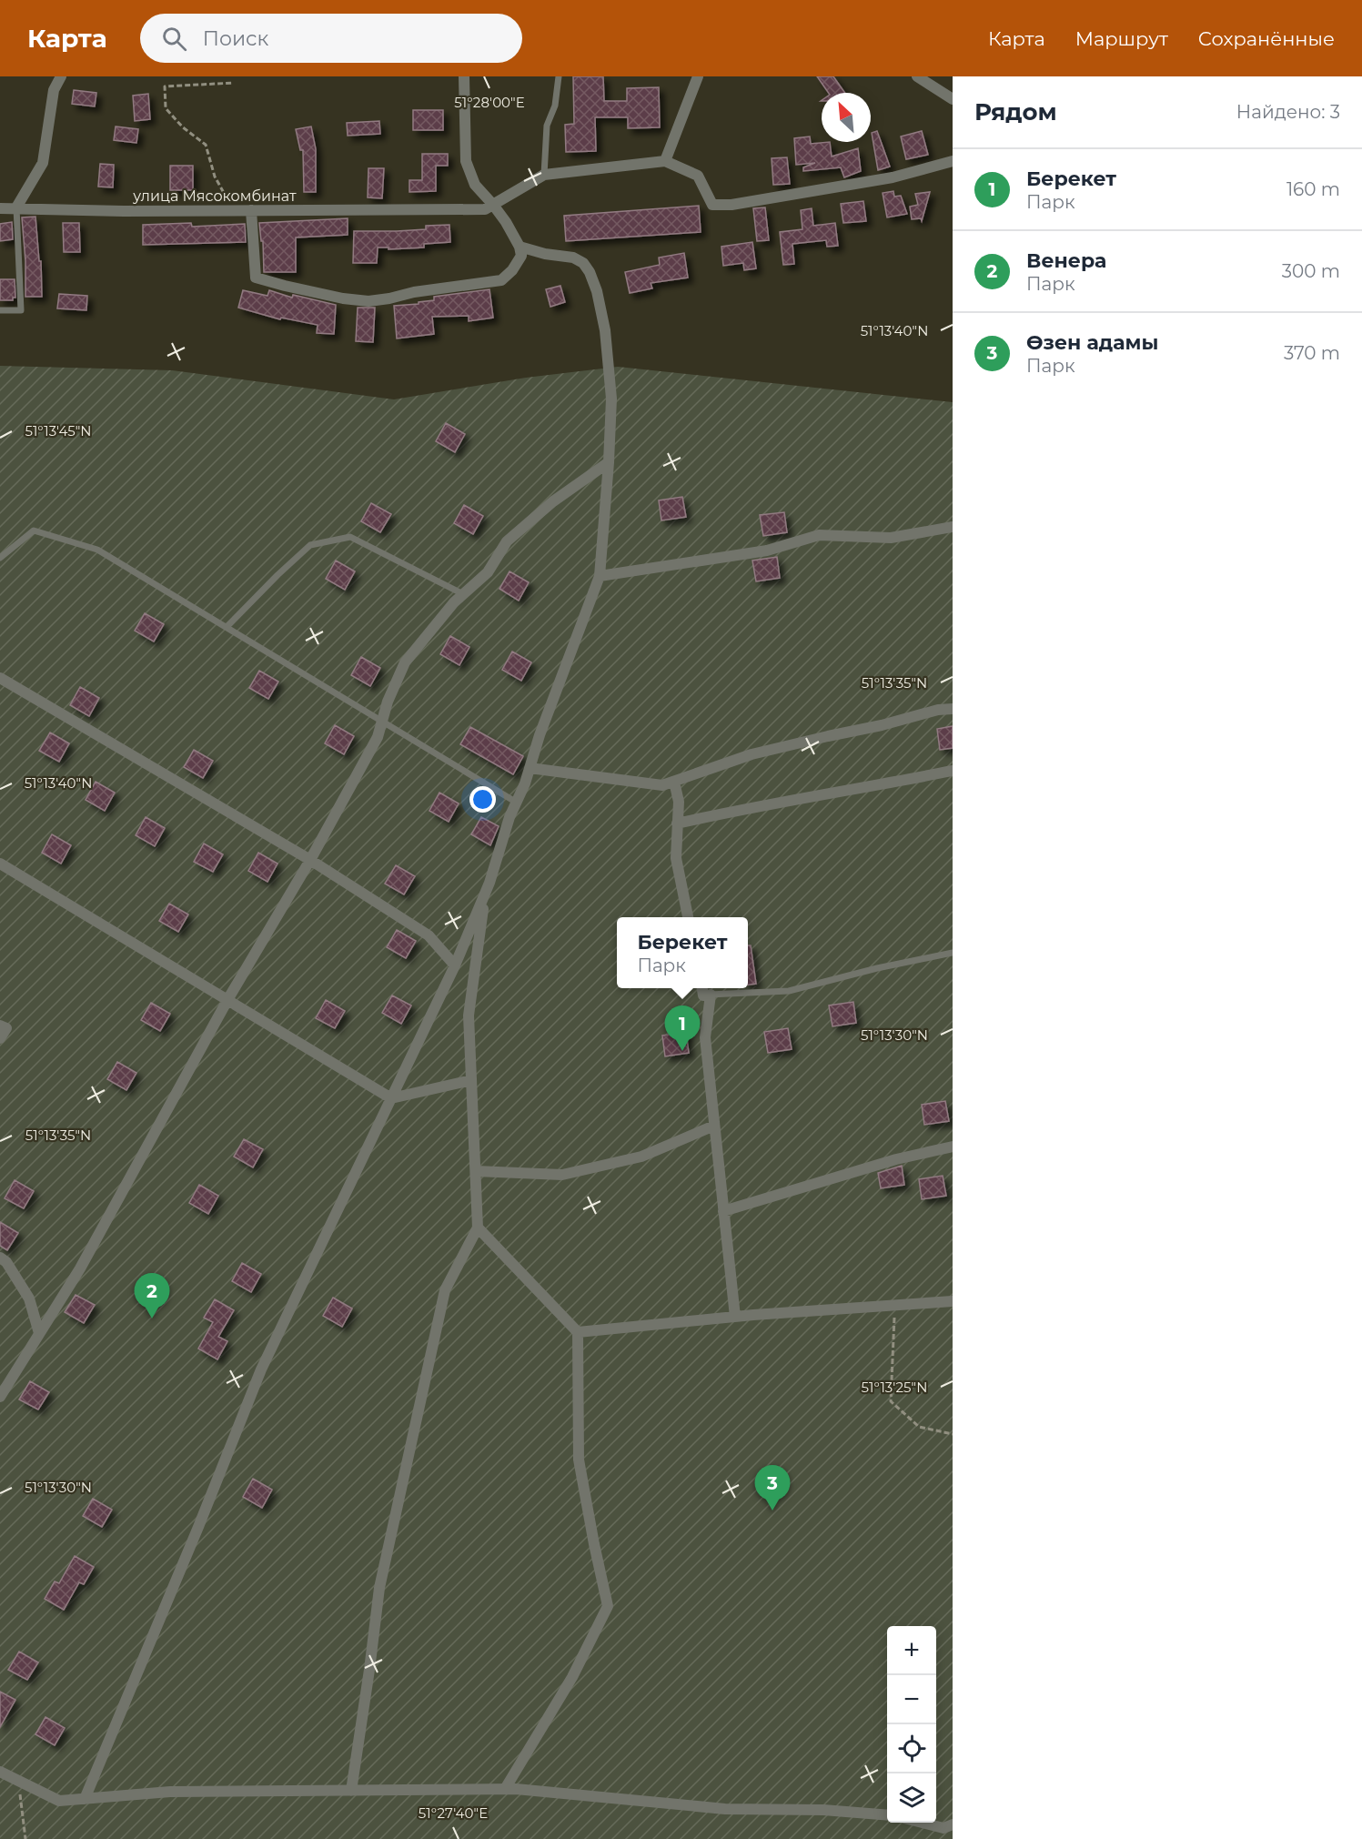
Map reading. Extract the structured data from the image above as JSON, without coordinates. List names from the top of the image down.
{
  "streets": {
    "street": ["улица Мясокомбинат"]
  },
  "north": "top left",
  "page": {
    "header": "Карта",
    "search": "Поиск",
    "nav": ["Карта", "Маршрут", "Сохранённые"],
    "heading": ["Рядом", "Найдено: 3"],
    "list": [
      {
        "mark": "1",
        "name": "Берекет",
        "note": "Парк",
        "value": "160 m"
      },
      {
        "mark": "2",
        "name": "Венера",
        "note": "Парк",
        "value": "300 m"
      },
      {
        "mark": "3",
        "name": "Өзен адамы",
        "note": "Парк",
        "value": "370 m"
      }
    ],
    "popup": ["Берекет", "Парк"],
    "pins": ["1", "2", "3"],
    "map_buttons": ["+", "−"]
  },
  "coordinates": [
    "51°28'00\"E",
    "51°13'40\"N",
    "51°13'45\"N",
    "51°13'35\"N",
    "51°13'30\"N",
    "51°13'25\"N",
    "51°27'40\"E"
  ]
}
